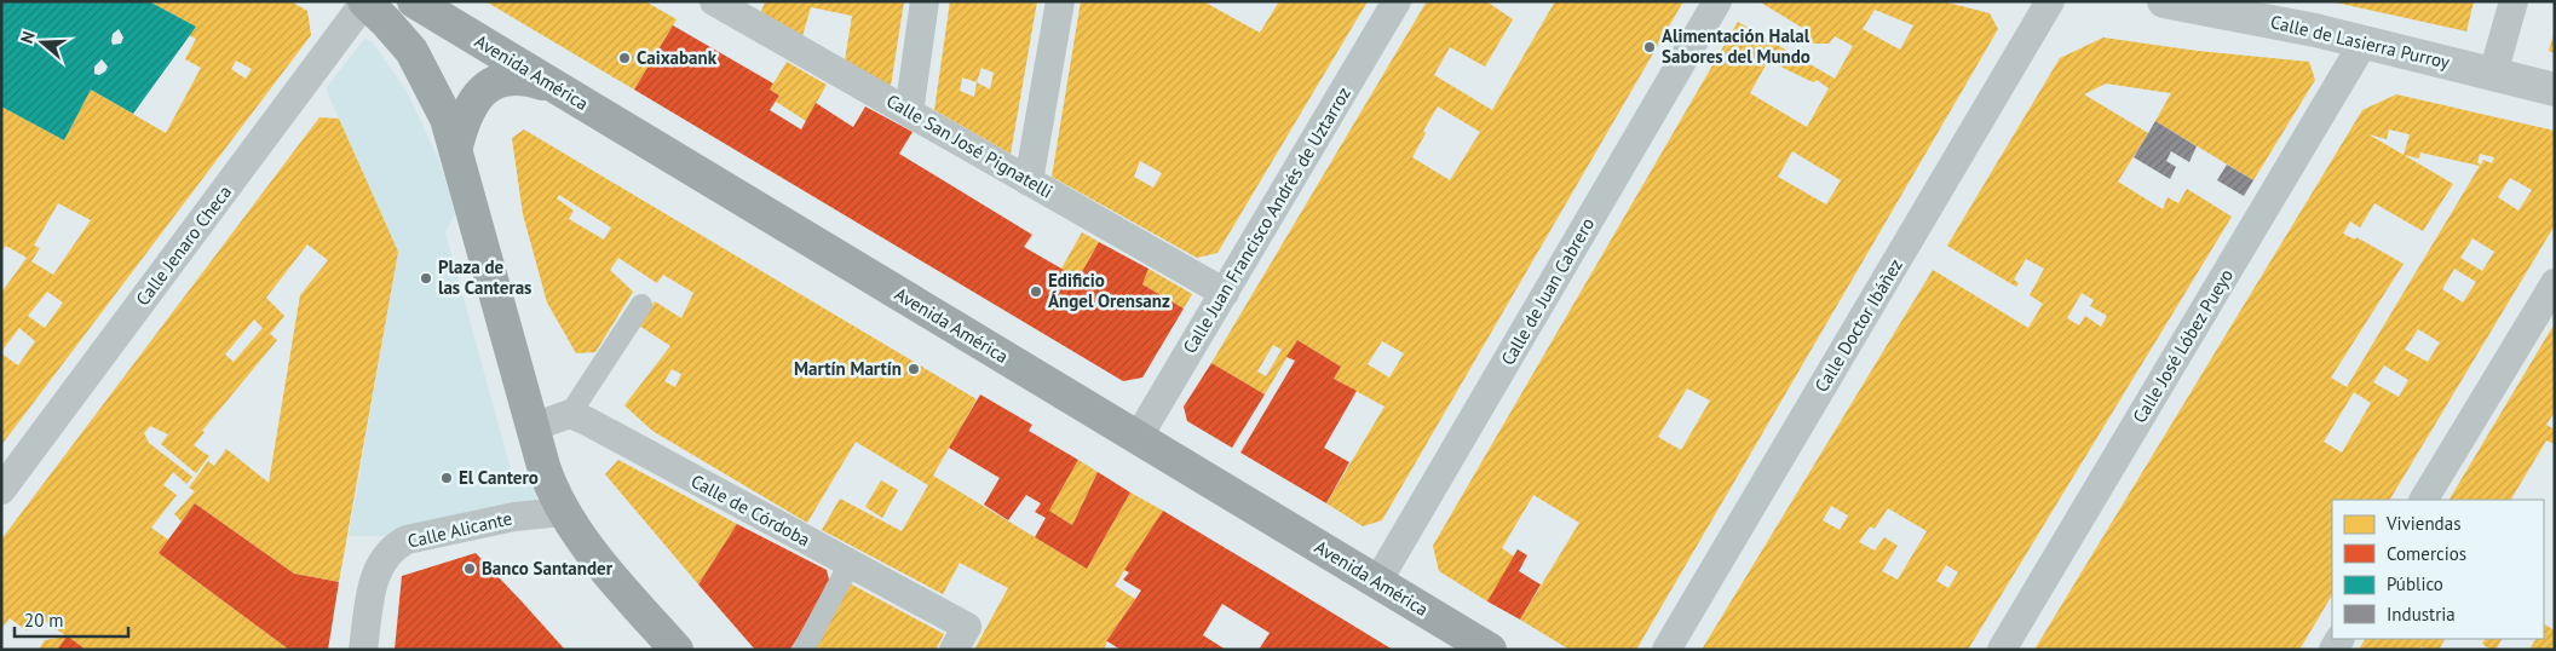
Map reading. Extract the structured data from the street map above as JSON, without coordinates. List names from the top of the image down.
{
  "streets": {
    "main road": ["Avenida América"],
    "street": [
      "Calle de Lasierra Purroy",
      "Calle San José Pignatelli",
      "Calle Juan Francisco Andrés de Uztarroz",
      "Calle Jenaro Checa",
      "Calle de Juan Cabrero",
      "Calle Doctor Ibáñez",
      "Calle José Lóbez Pueyo",
      "Calle de Córdoba",
      "Calle Alicante"
    ]
  },
  "crossings": [
    ["Calle de Lasierra Purroy", "Calle José Lóbez Pueyo"],
    ["Avenida América", "Calle Juan Francisco Andrés de Uztarroz"],
    ["Avenida América", "Calle de Juan Cabrero"],
    ["Calle San José Pignatelli", "Calle Juan Francisco Andrés de Uztarroz"]
  ],
  "places": [
    "Alimentación Halal Sabores del Mundo",
    "Caixabank",
    "Plaza de las Canteras",
    "Edificio Ángel Orensanz",
    "Martín Martín",
    "El Cantero",
    "Banco Santander"
  ],
  "legend": [
    "Viviendas",
    "Comercios",
    "Público",
    "Industria"
  ],
  "scale_bar": "20 m",
  "north": "left"
}
